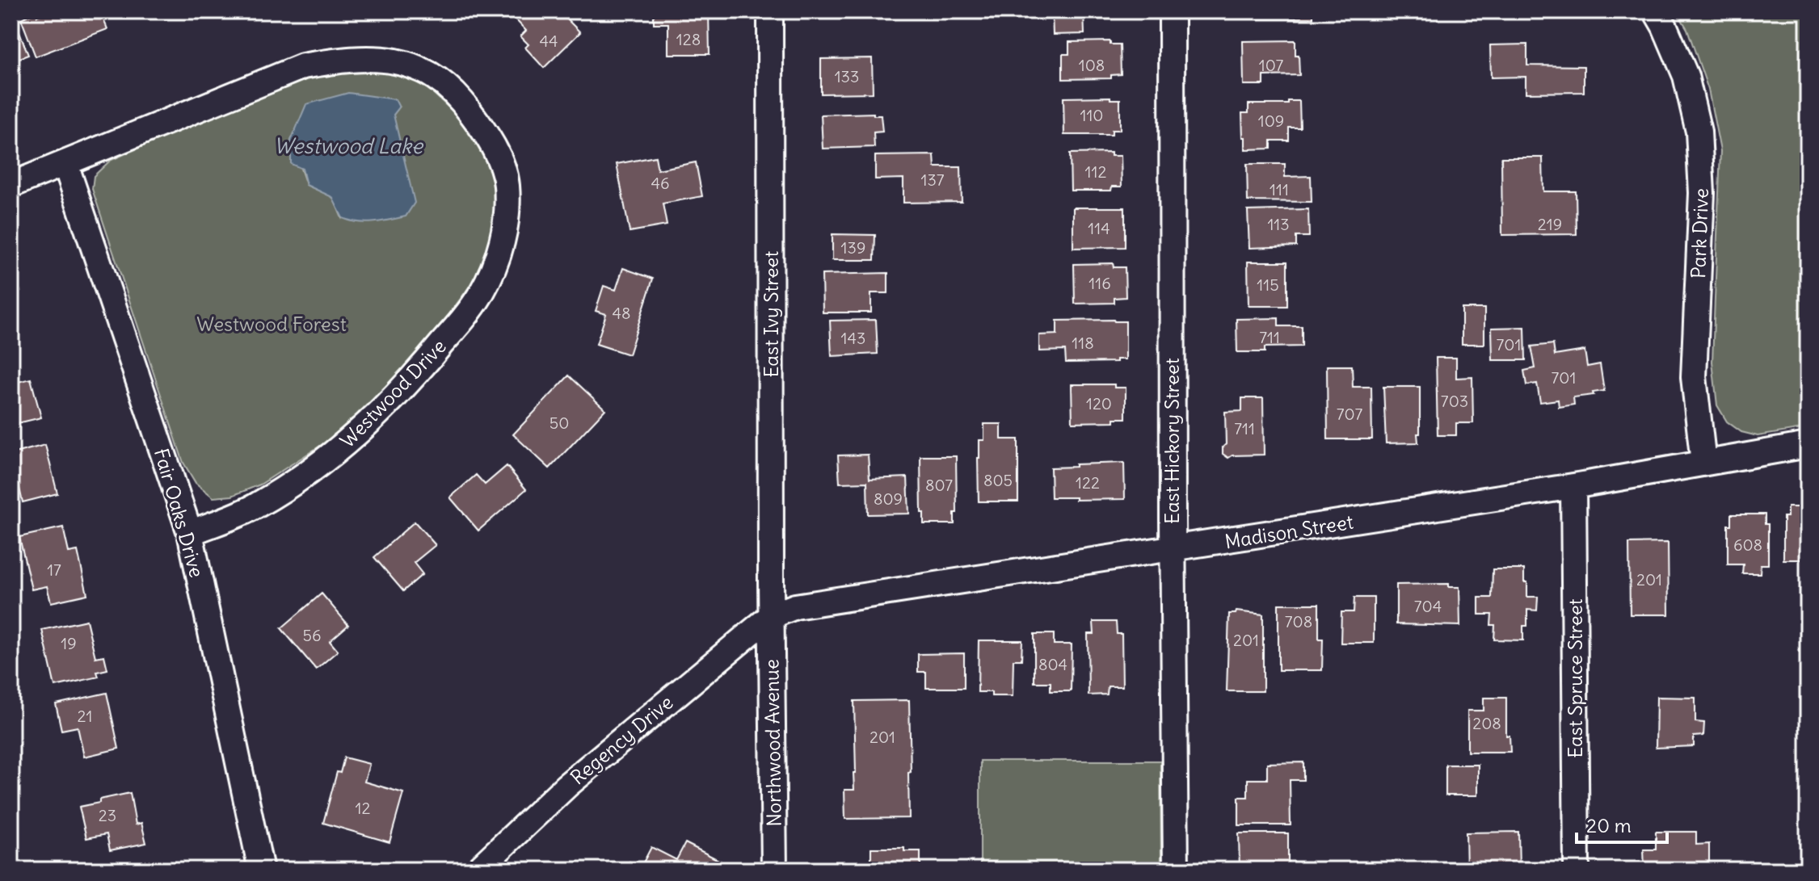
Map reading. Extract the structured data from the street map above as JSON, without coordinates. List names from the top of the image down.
{
  "streets": {
    "street": [
      "Park Drive",
      "East Ivy Street",
      "Westwood Drive",
      "East Hickory Street",
      "Fair Oaks Drive",
      "Madison Street",
      "East Spruce Street",
      "Regency Drive",
      "Northwood Avenue"
    ]
  },
  "crossings": [
    ["Park Drive", "Madison Street"],
    ["East Ivy Street", "Madison Street"],
    ["East Ivy Street", "Regency Drive"],
    ["East Ivy Street", "Northwood Avenue"],
    ["Westwood Drive", "Fair Oaks Drive"],
    ["East Hickory Street", "Madison Street"],
    ["Madison Street", "East Spruce Street"],
    ["Madison Street", "Regency Drive"],
    ["Madison Street", "Northwood Avenue"],
    ["Regency Drive", "Northwood Avenue"]
  ],
  "water": ["Westwood Lake"],
  "parks": ["Westwood Forest"],
  "house_numbers": [
    "128",
    "44",
    "108",
    "107",
    "133",
    "110",
    "109",
    "112",
    "137",
    "46",
    "111",
    "113",
    "219",
    "114",
    "139",
    "116",
    "115",
    "48",
    "711",
    "143",
    "118",
    "701",
    "701",
    "703",
    "120",
    "707",
    "50",
    "711",
    "805",
    "122",
    "807",
    "809",
    "608",
    "17",
    "201",
    "704",
    "708",
    "56",
    "201",
    "19",
    "804",
    "21",
    "208",
    "201",
    "12",
    "23"
  ],
  "scale_bar": "20 m"
}
